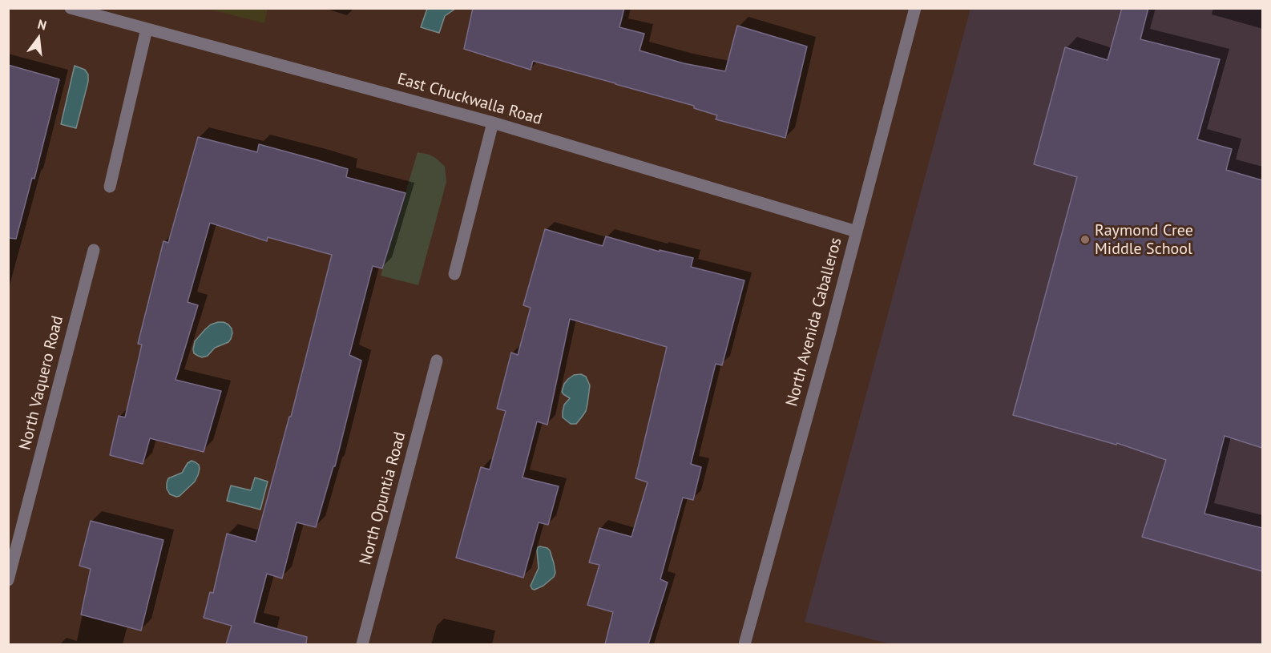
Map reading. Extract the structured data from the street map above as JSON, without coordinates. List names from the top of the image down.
{
  "streets": {
    "street": [
      "East Chuckwalla Road",
      "North Avenida Caballeros",
      "North Vaquero Road",
      "North Opuntia Road"
    ]
  },
  "crossings": [
    ["East Chuckwalla Road", "North Avenida Caballeros"]
  ],
  "places": ["Raymond Cree Middle School"],
  "north": "top"
}
